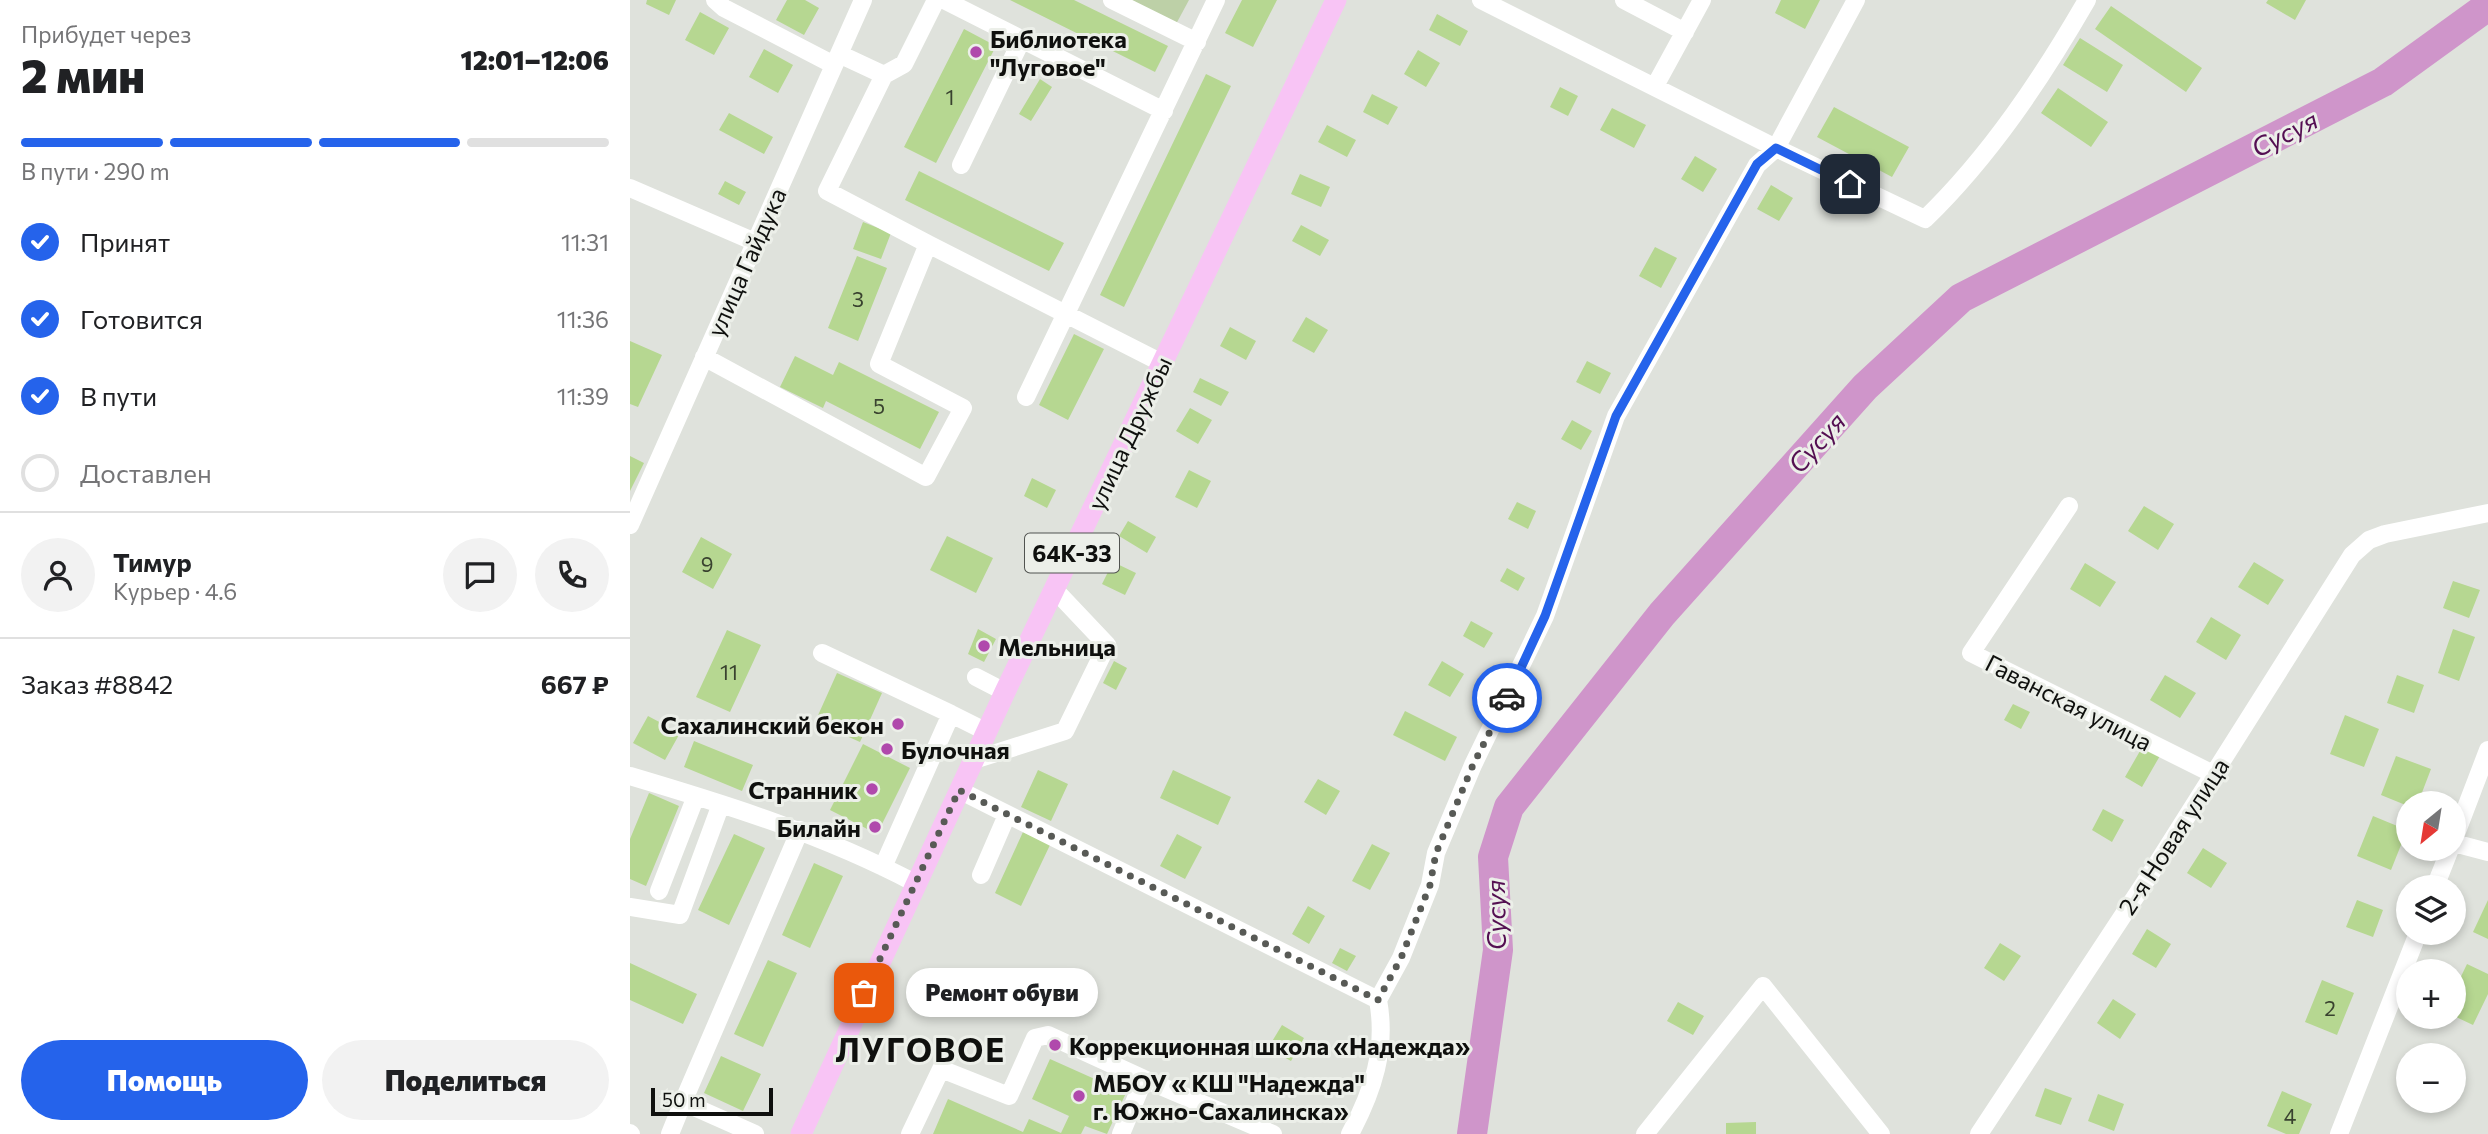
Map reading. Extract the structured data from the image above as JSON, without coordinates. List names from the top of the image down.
{
  "streets": {
    "main road": ["улица Дружбы", "64К-33"],
    "street": ["улица Гайдука", "Гаванская улица", "2-я Новая улица"]
  },
  "crossings": [
    ["Гаванская улица", "2-я Новая улица"]
  ],
  "districts": ["ЛУГОВОЕ"],
  "water": ["Сусуя"],
  "places": [
    "Библиотека \"Луговое\"",
    "Мельница",
    "Сахалинский бекон",
    "Булочная",
    "Странник",
    "Билайн",
    "Ремонт обуви",
    "Коррекционная школа «Надежда»",
    "МБОУ « КШ \"Надежда\" г. Южно-Сахалинска»"
  ],
  "house_numbers": [
    "1",
    "3",
    "5",
    "9",
    "11",
    "2",
    "4"
  ],
  "scale_bar": "50 m",
  "north": "bottom left",
  "page": {
    "heading": ["2 мин", "Прибудет через", "12:01–12:06"],
    "panel": [
      "Тимур",
      "Курьер · 4.6",
      "Заказ #8842",
      "667 ₽"
    ],
    "bar": "В пути · 290 m",
    "list": [
      ["Принят", "11:31"],
      ["Готовится", "11:36"],
      ["В пути", "11:39"],
      "Доставлен"
    ],
    "map_buttons": ["+", "−"],
    "bubble": "Ремонт обуви",
    "buttons": ["Помощь", "Поделиться"],
    "scale": "50 m"
  }
}
